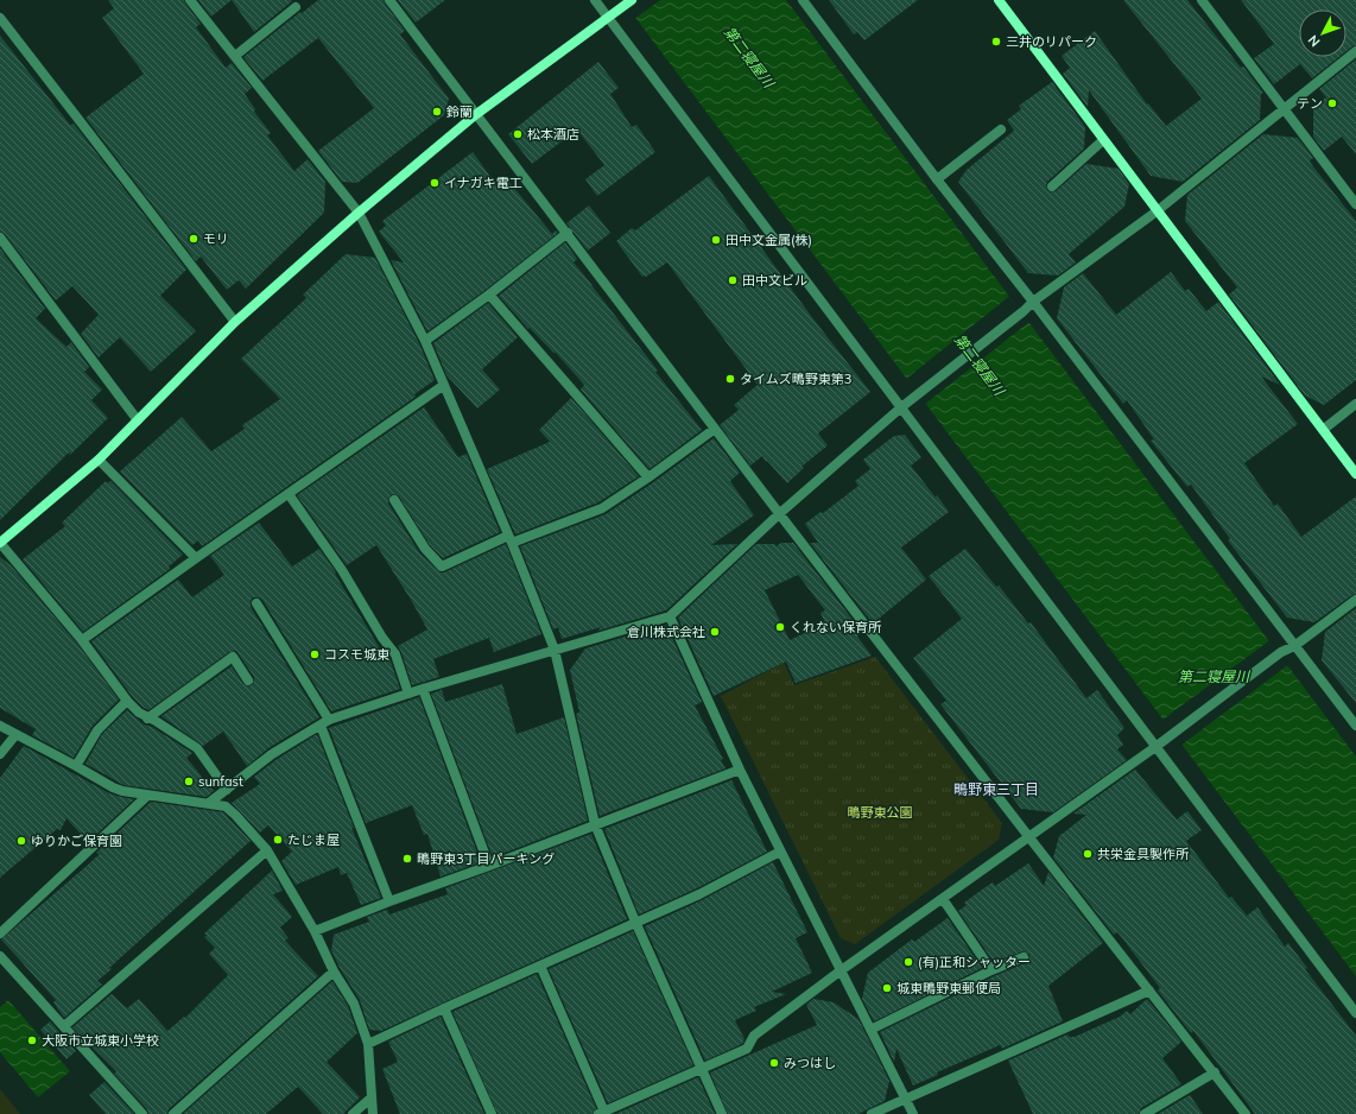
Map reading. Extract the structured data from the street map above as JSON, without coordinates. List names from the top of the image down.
{
  "districts": ["鴫野東三丁目"],
  "water": ["第二寝屋川"],
  "parks": ["鴫野東公園"],
  "places": [
    "三井のリパーク",
    "テン",
    "鈴蘭",
    "松本酒店",
    "イナガキ電工",
    "モリ",
    "田中文金属(株)",
    "田中文ビル",
    "タイムズ鴫野東第3",
    "くれない保育所",
    "倉川株式会社",
    "コスモ城東",
    "sunfast",
    "たじま屋",
    "ゆりかご保育園",
    "共栄金具製作所",
    "鴫野東3丁目パーキング",
    "(有)正和シャッター",
    "城東鴫野東郵便局",
    "大阪市立城東小学校",
    "みつはし"
  ],
  "north": "bottom left"
}
